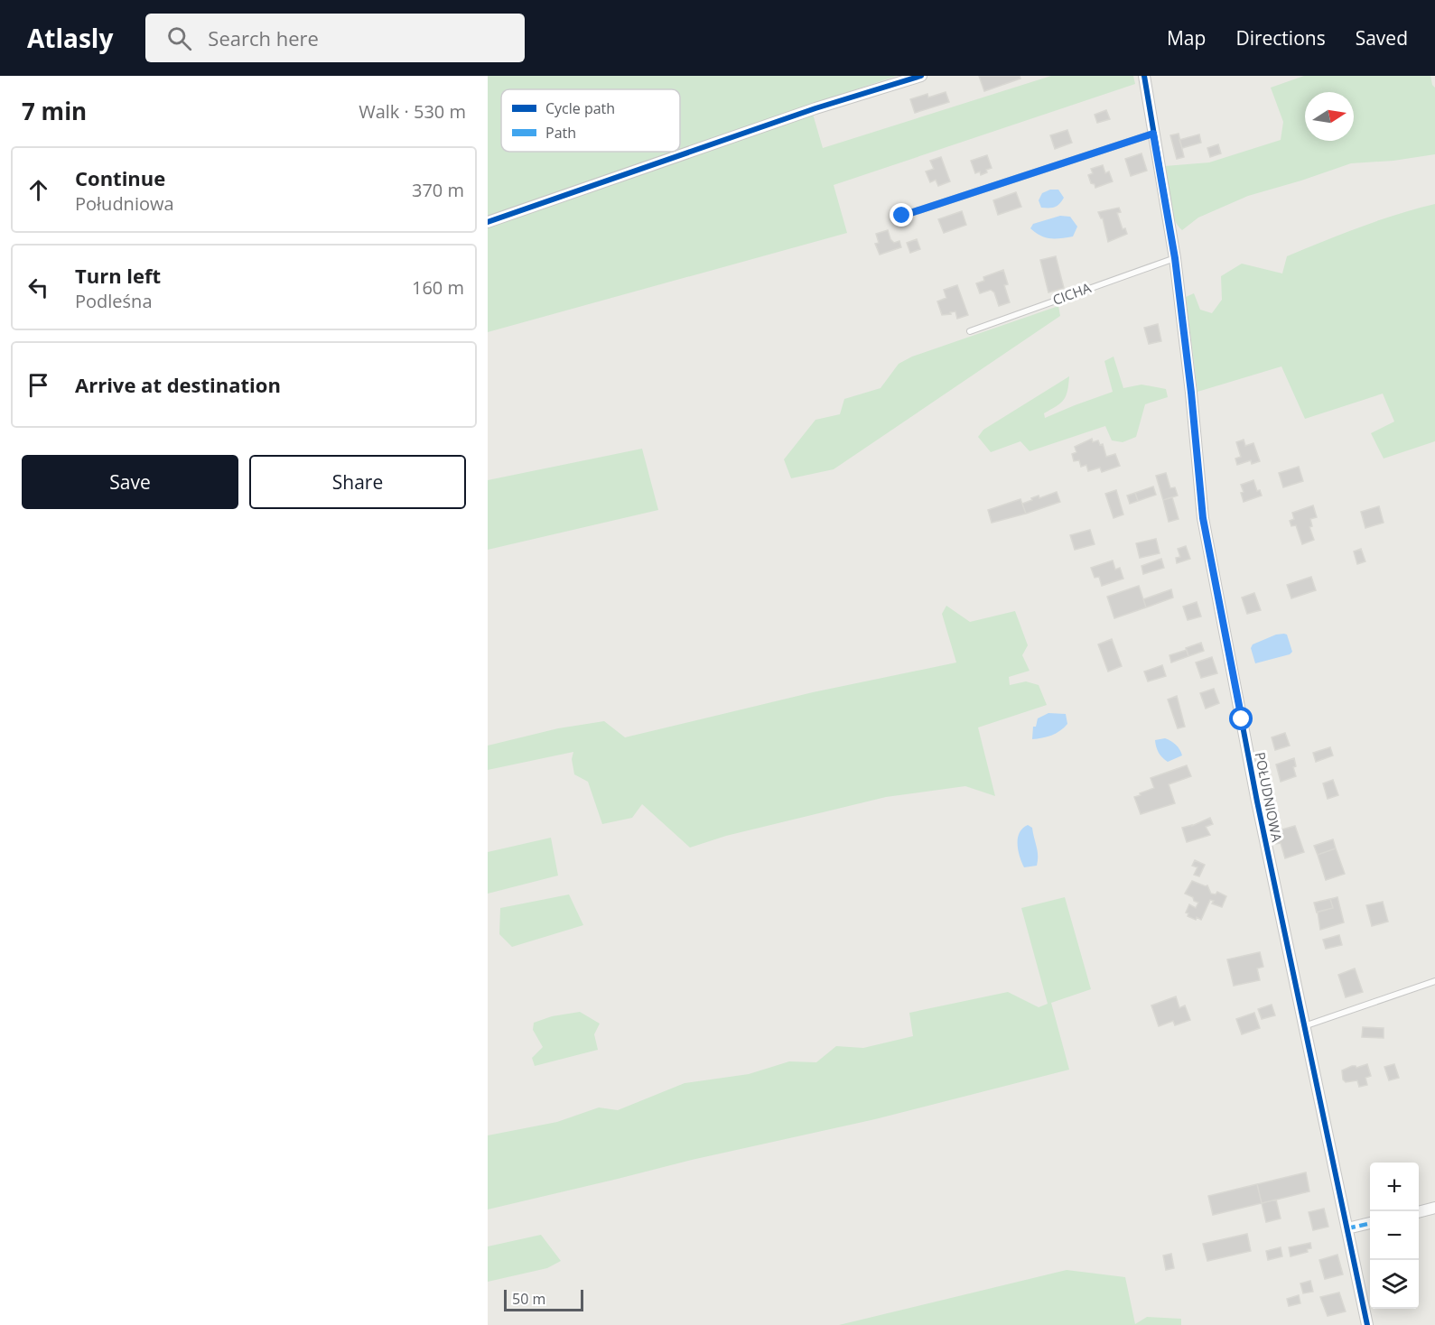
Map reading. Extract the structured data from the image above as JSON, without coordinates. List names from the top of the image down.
{
  "streets": {
    "street": ["POŁUDNIOWA"],
    "lane": ["CICHA"]
  },
  "crossings": [
    ["CICHA", "POŁUDNIOWA"]
  ],
  "legend": ["Cycle path", "Path"],
  "scale_bar": "50 m",
  "north": "right",
  "page": {
    "header": "Atlasly",
    "search": "Search here",
    "nav": ["Map", "Directions", "Saved"],
    "heading": ["7 min", "Walk · 530 m"],
    "list": [
      ["Continue", "Południowa", "370 m"],
      ["Turn left", "Podleśna", "160 m"],
      "Arrive at destination"
    ],
    "buttons": ["Save", "Share"],
    "map_buttons": ["+", "−"],
    "scale": "50 m"
  }
}
